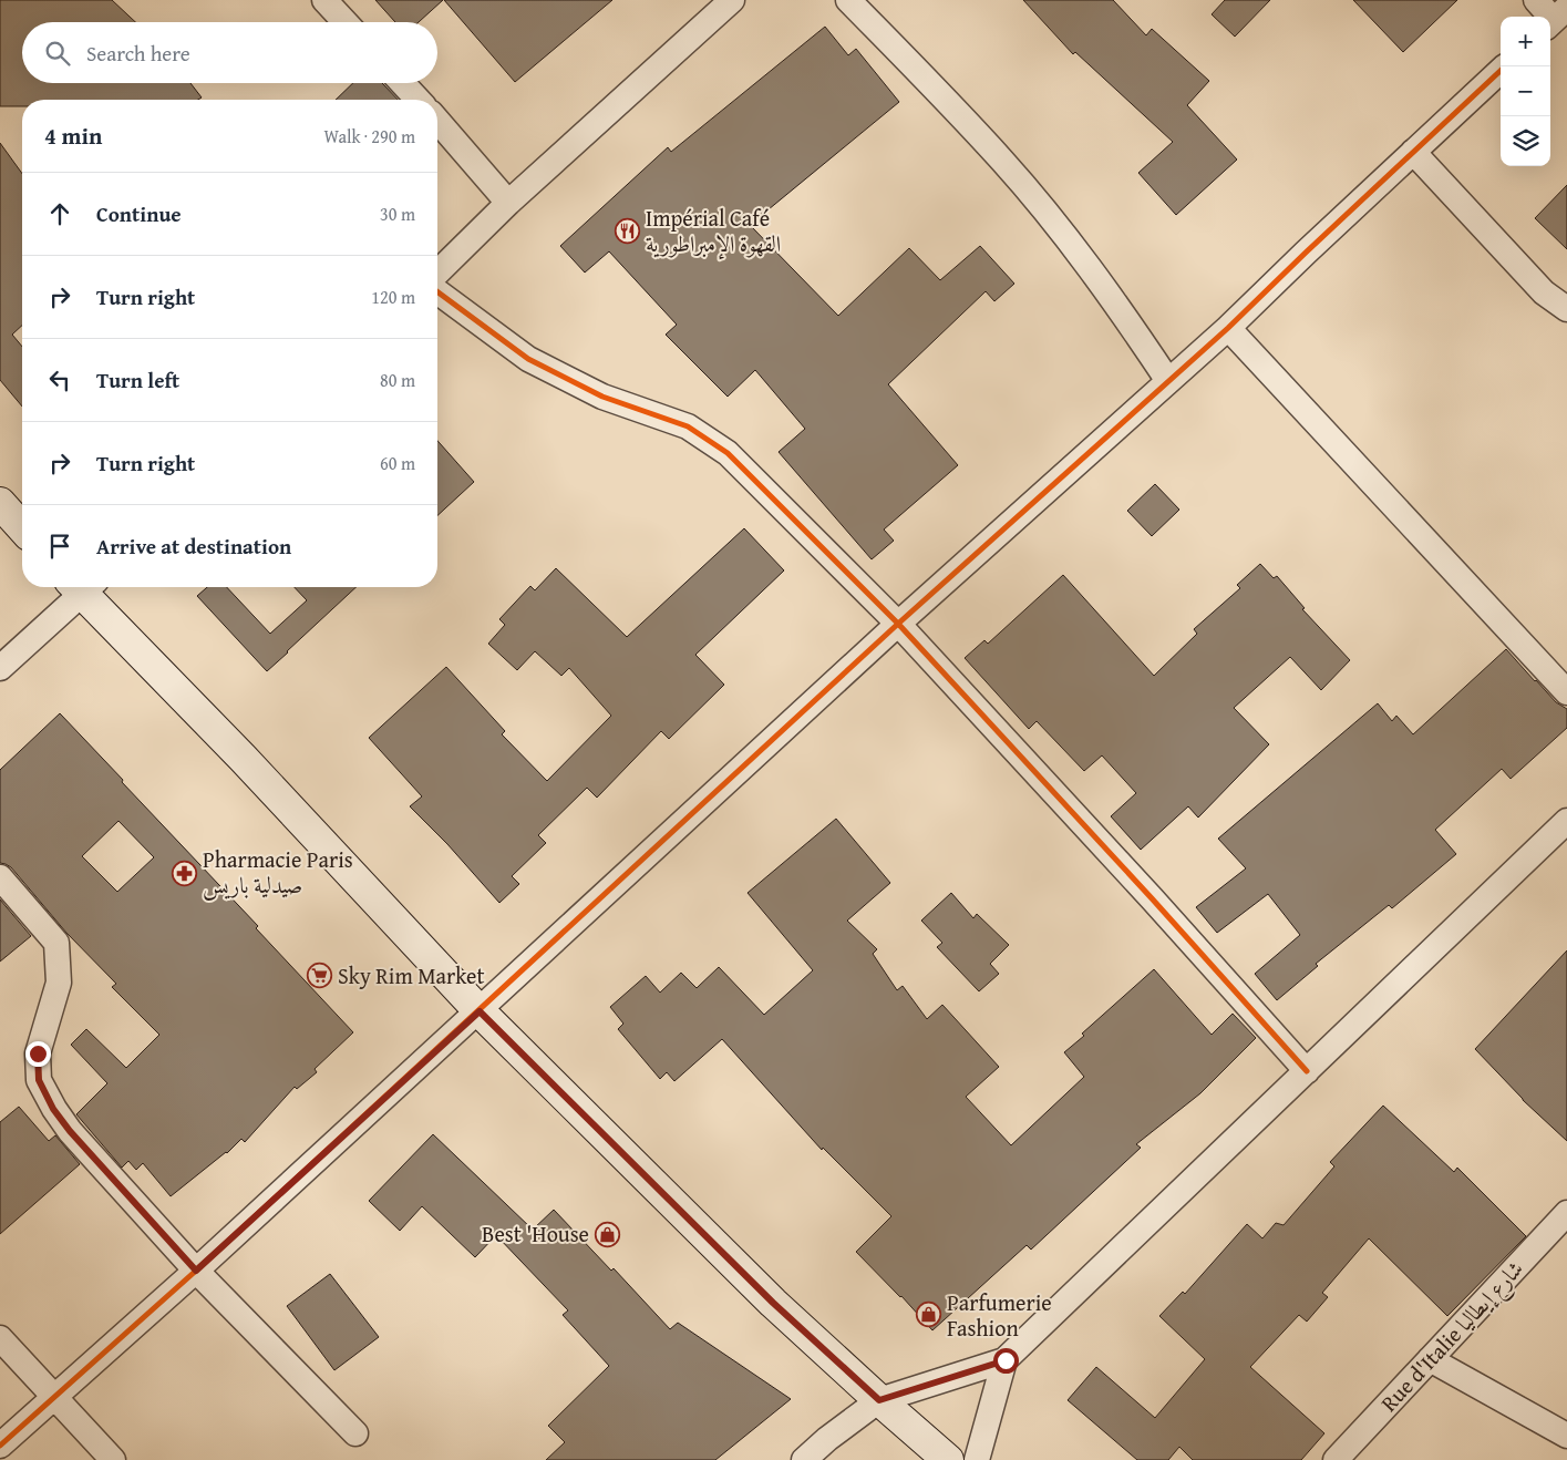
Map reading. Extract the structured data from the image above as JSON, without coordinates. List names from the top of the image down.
{
  "streets": {
    "street": ["Rue d'Italie شارع إيطاليا"]
  },
  "places": {
    "restaurant": ["Impérial Café القهوة الإمبراطورية"],
    "pharmacy": ["Pharmacie Paris صيدلية باريس"],
    "supermarket": ["Sky Rim Market"],
    "shop": ["Best 'House", "Parfumerie Fashion"]
  },
  "page": {
    "map_buttons": ["+", "−"],
    "search": "Search here",
    "heading": ["4 min", "Walk · 290 m"],
    "list": [
      ["Continue", "30 m"],
      ["Turn right", "120 m"],
      ["Turn left", "80 m"],
      ["Turn right", "60 m"],
      "Arrive at destination"
    ]
  }
}
